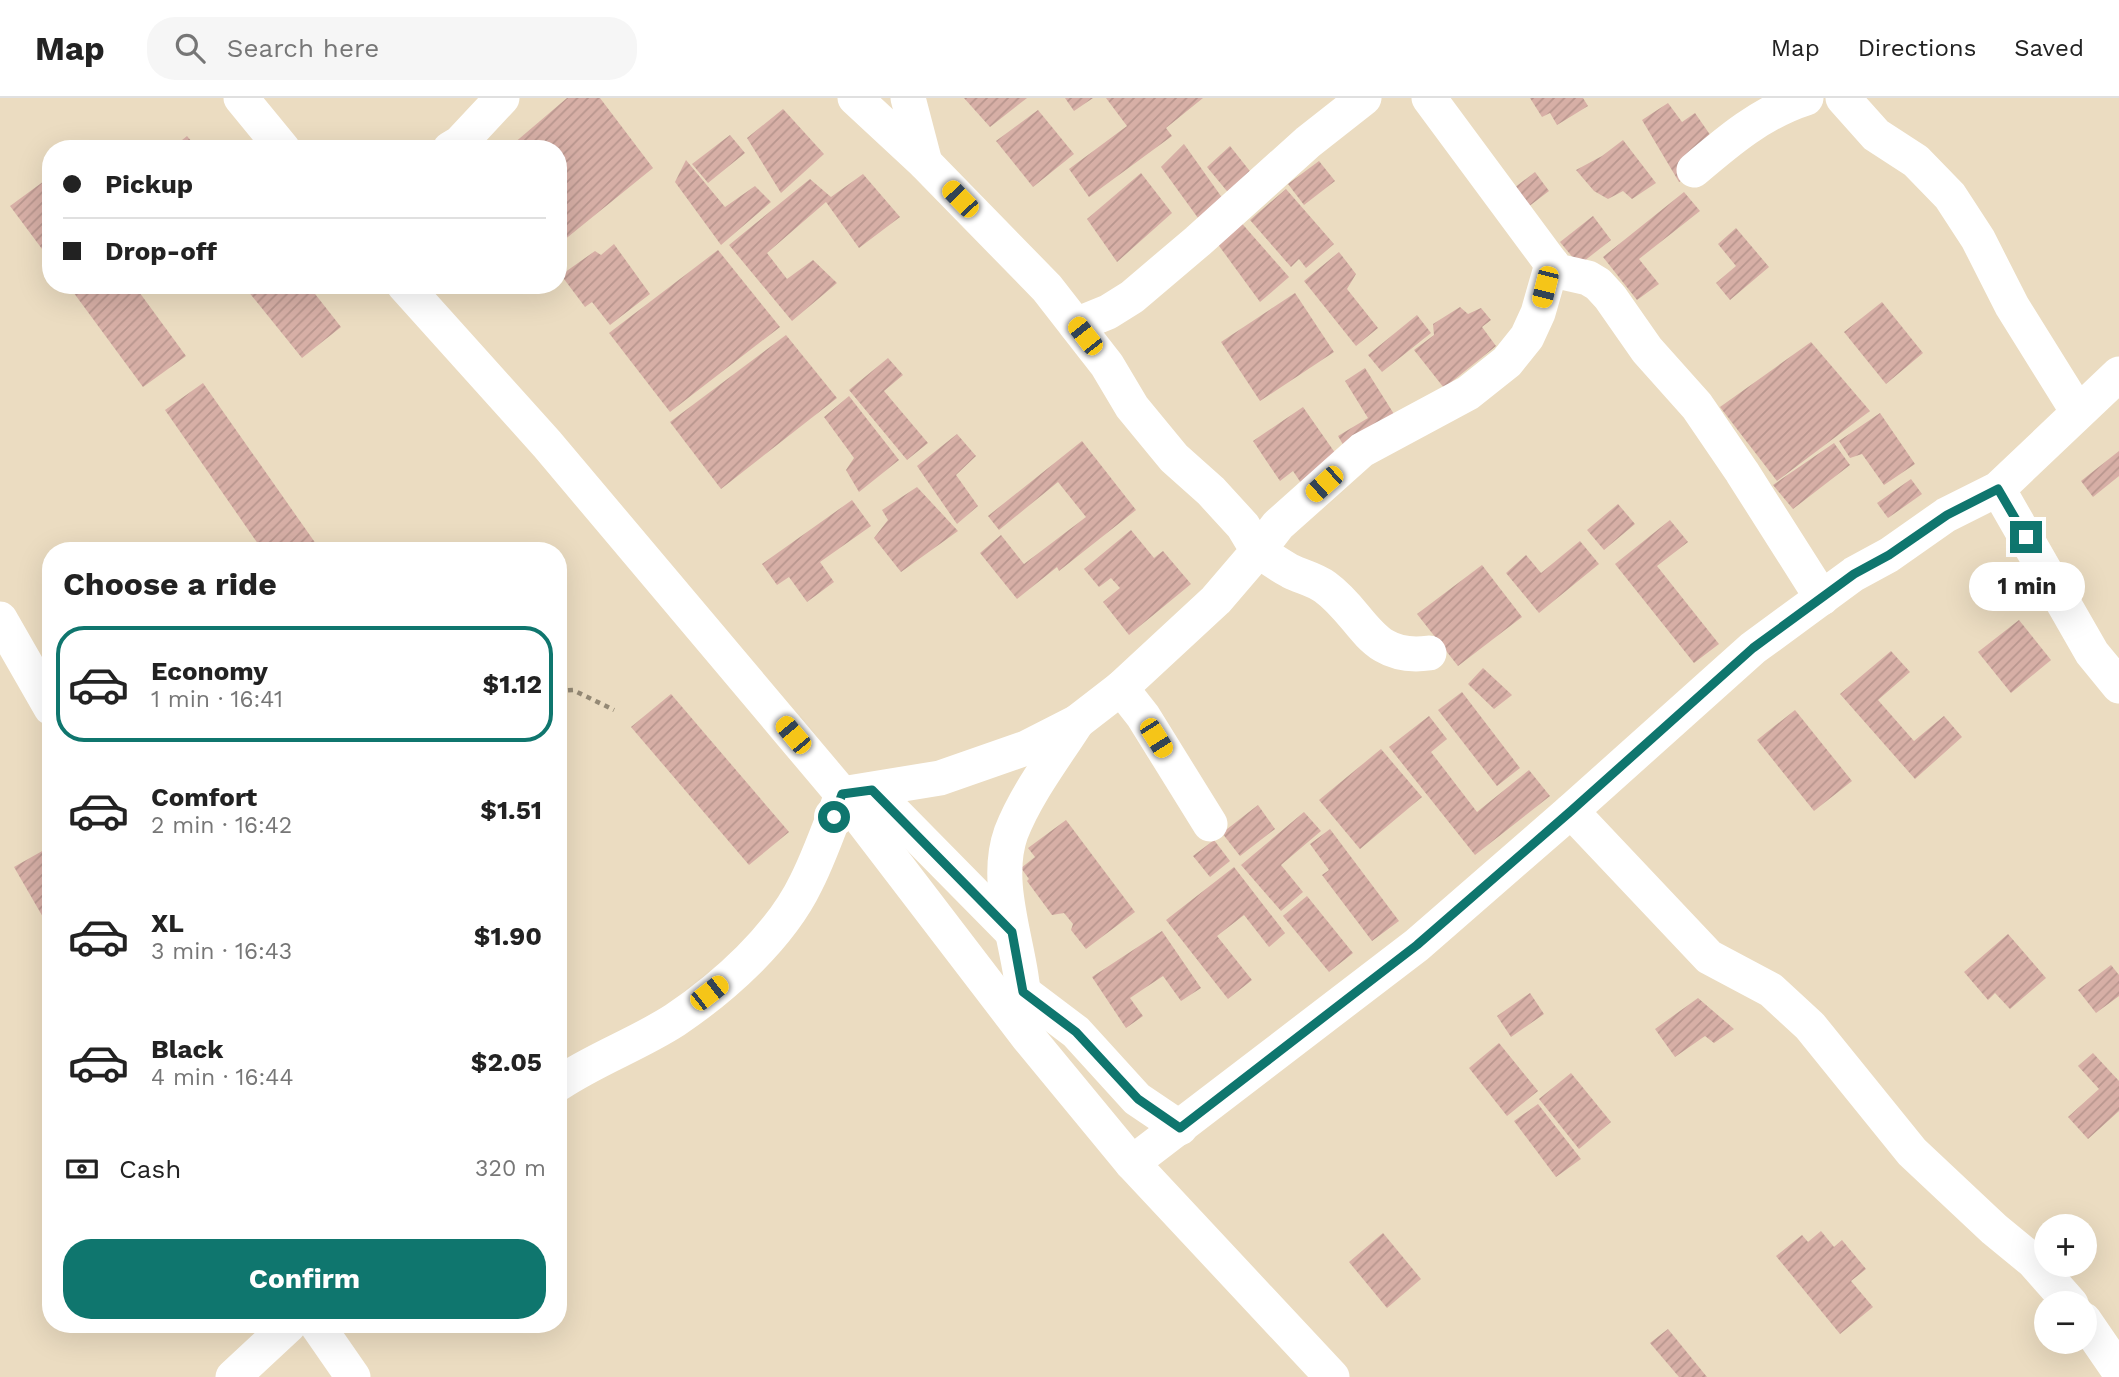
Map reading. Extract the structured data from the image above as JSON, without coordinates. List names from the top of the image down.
{
  "page": {
    "header": "Map",
    "search": "Search here",
    "nav": ["Map", "Directions", "Saved"],
    "banner": ["Pickup", "Drop-off"],
    "heading": "Choose a ride",
    "bubble": "1 min",
    "list": [
      {
        "name": "Economy",
        "note": "1 min · 16:41",
        "value": "$1.12"
      },
      {
        "name": "Comfort",
        "note": "2 min · 16:42",
        "value": "$1.51"
      },
      {
        "name": "XL",
        "note": "3 min · 16:43",
        "value": "$1.90"
      },
      {
        "name": "Black",
        "note": "4 min · 16:44",
        "value": "$2.05"
      }
    ],
    "pay": ["Cash", "320 m"],
    "map_buttons": ["+", "−"],
    "buttons": "Confirm"
  }
}
